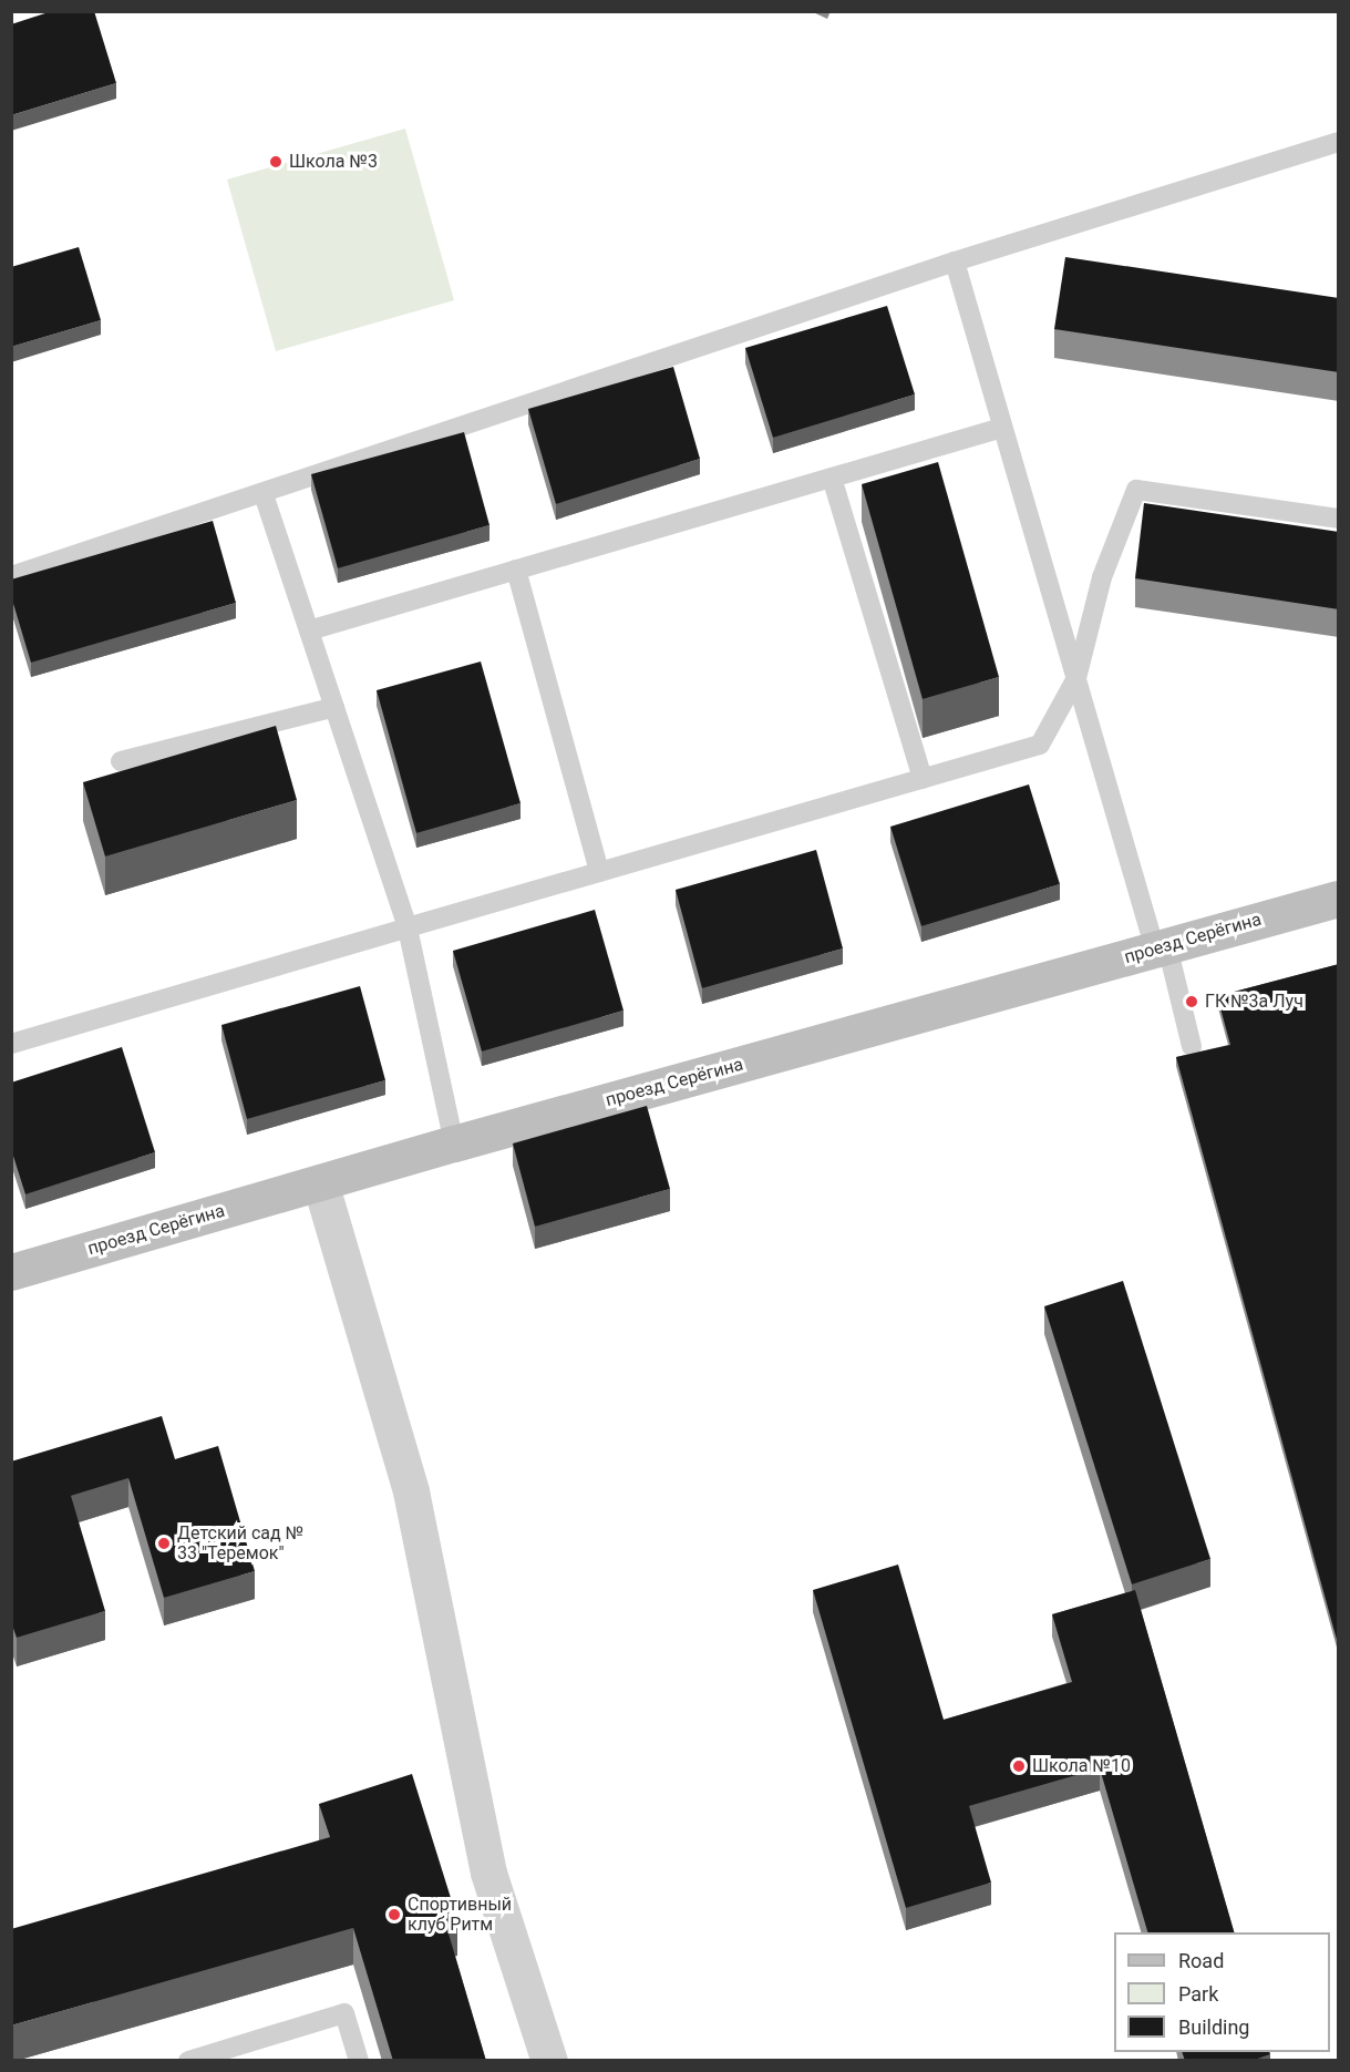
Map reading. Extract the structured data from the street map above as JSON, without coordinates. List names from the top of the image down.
{
  "streets": {
    "street": ["проезд Серёгина"]
  },
  "places": [
    "Школа №3",
    "ГК №3а Луч",
    "Детский сад № 33 \"Теремок\"",
    "Школа №10",
    "Спортивный клуб Ритм"
  ],
  "legend": ["Road", "Park", "Building"]
}
